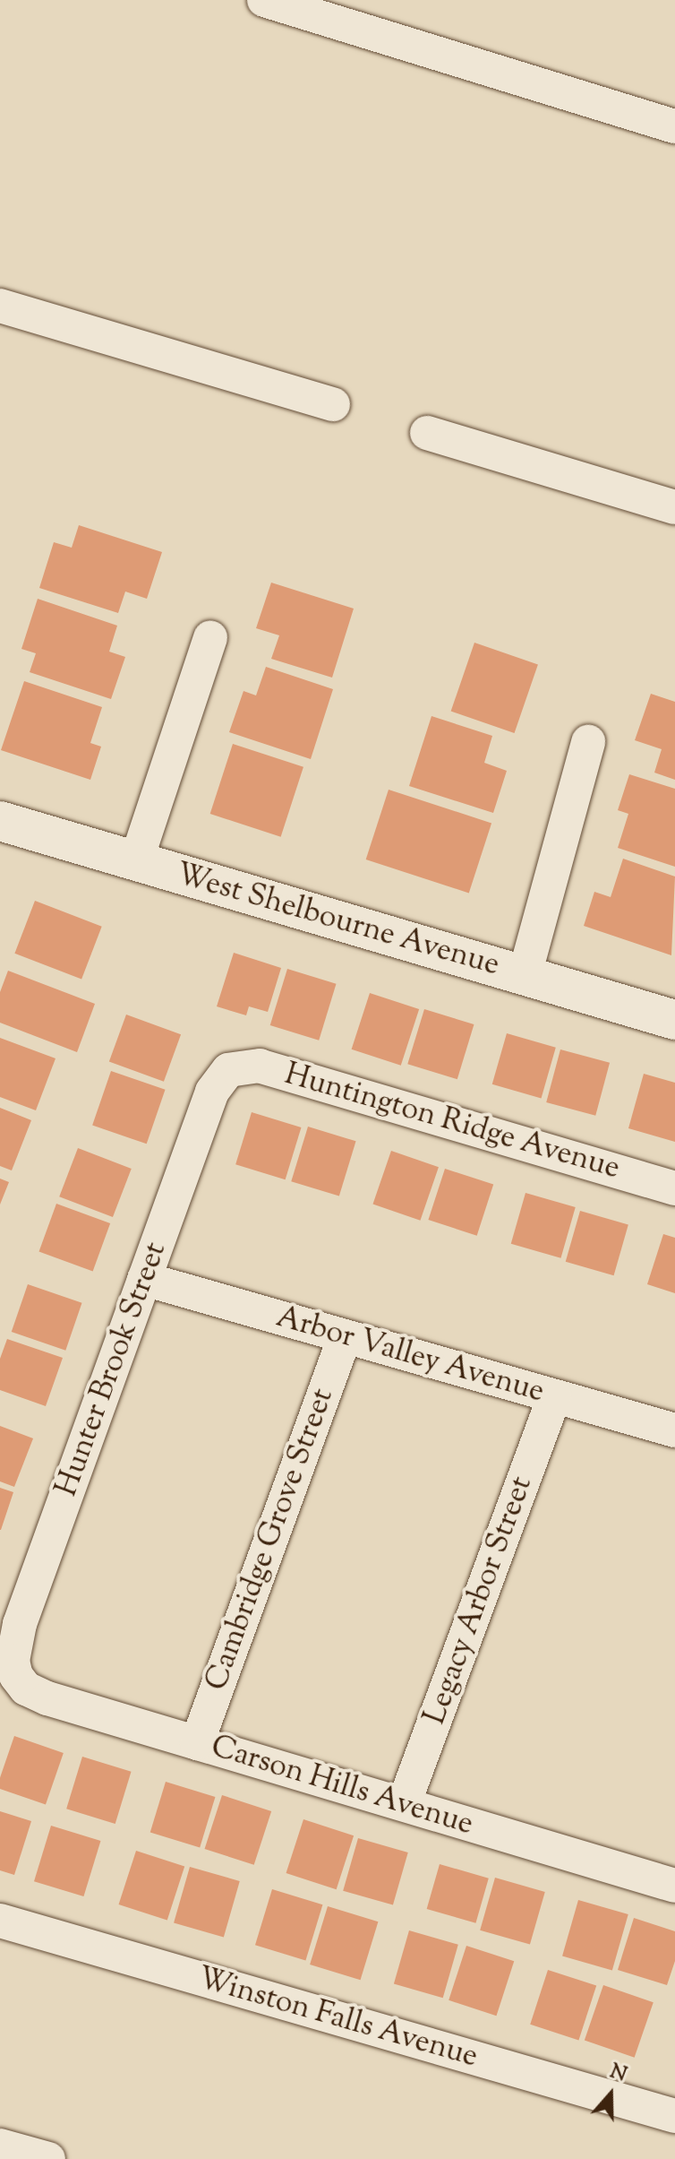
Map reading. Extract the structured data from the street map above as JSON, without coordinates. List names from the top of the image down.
{
  "streets": {
    "street": [
      "West Shelbourne Avenue",
      "Huntington Ridge Avenue",
      "Arbor Valley Avenue",
      "Hunter Brook Street",
      "Cambridge Grove Street",
      "Legacy Arbor Street",
      "Carson Hills Avenue",
      "Winston Falls Avenue"
    ]
  },
  "crossings": [
    ["Huntington Ridge Avenue", "Hunter Brook Street"],
    ["Arbor Valley Avenue", "Hunter Brook Street"],
    ["Arbor Valley Avenue", "Cambridge Grove Street"],
    ["Arbor Valley Avenue", "Legacy Arbor Street"],
    ["Hunter Brook Street", "Carson Hills Avenue"],
    ["Cambridge Grove Street", "Carson Hills Avenue"],
    ["Legacy Arbor Street", "Carson Hills Avenue"]
  ],
  "north": "top"
}
